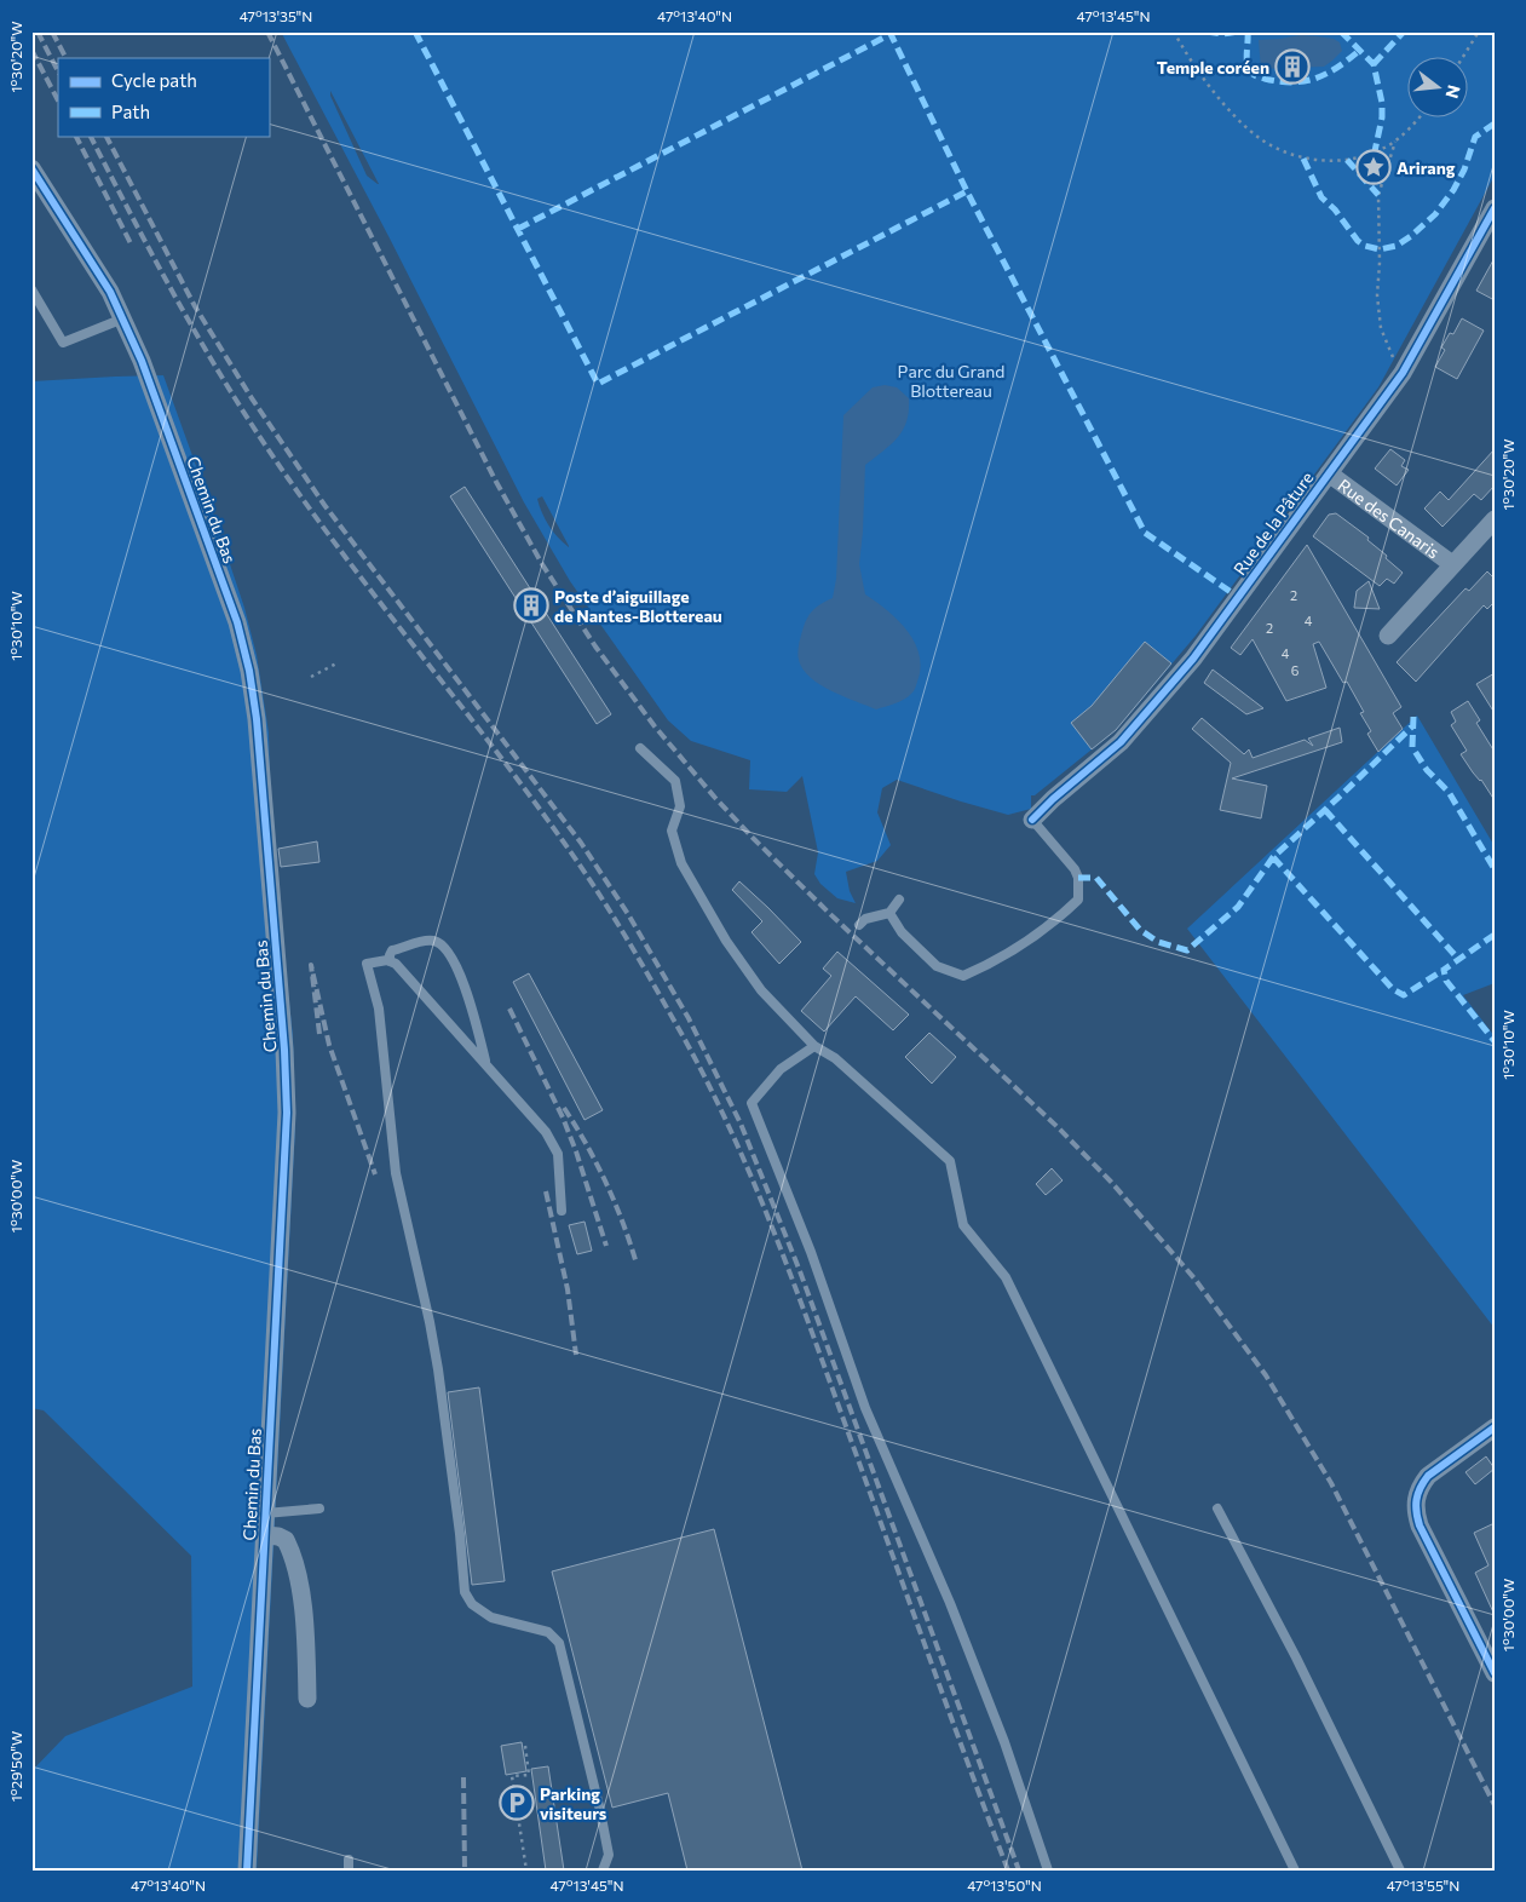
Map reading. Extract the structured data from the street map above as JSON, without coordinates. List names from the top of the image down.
{
  "streets": {
    "street": ["Chemin du Bas", "Rue des Canaris", "Rue de la Pâture"]
  },
  "crossings": [
    ["Rue des Canaris", "Rue de la Pâture"]
  ],
  "parks": ["Parc du Grand Blottereau"],
  "places": {
    "building": ["Temple coréen", "Poste d’aiguillage de Nantes-Blottereau"],
    "place": ["Arirang"],
    "parking": ["Parking visiteurs"]
  },
  "house_numbers": [
    "2",
    "4",
    "2",
    "4",
    "6"
  ],
  "legend": ["Cycle path", "Path"],
  "north": "right",
  "coordinates": [
    "47°13'35\"N",
    "47°13'40\"N",
    "47°13'45\"N",
    "1°30'20\"W",
    "1°30'10\"W",
    "1°30'00\"W",
    "1°29'50\"W",
    "47°13'50\"N",
    "47°13'55\"N"
  ]
}
